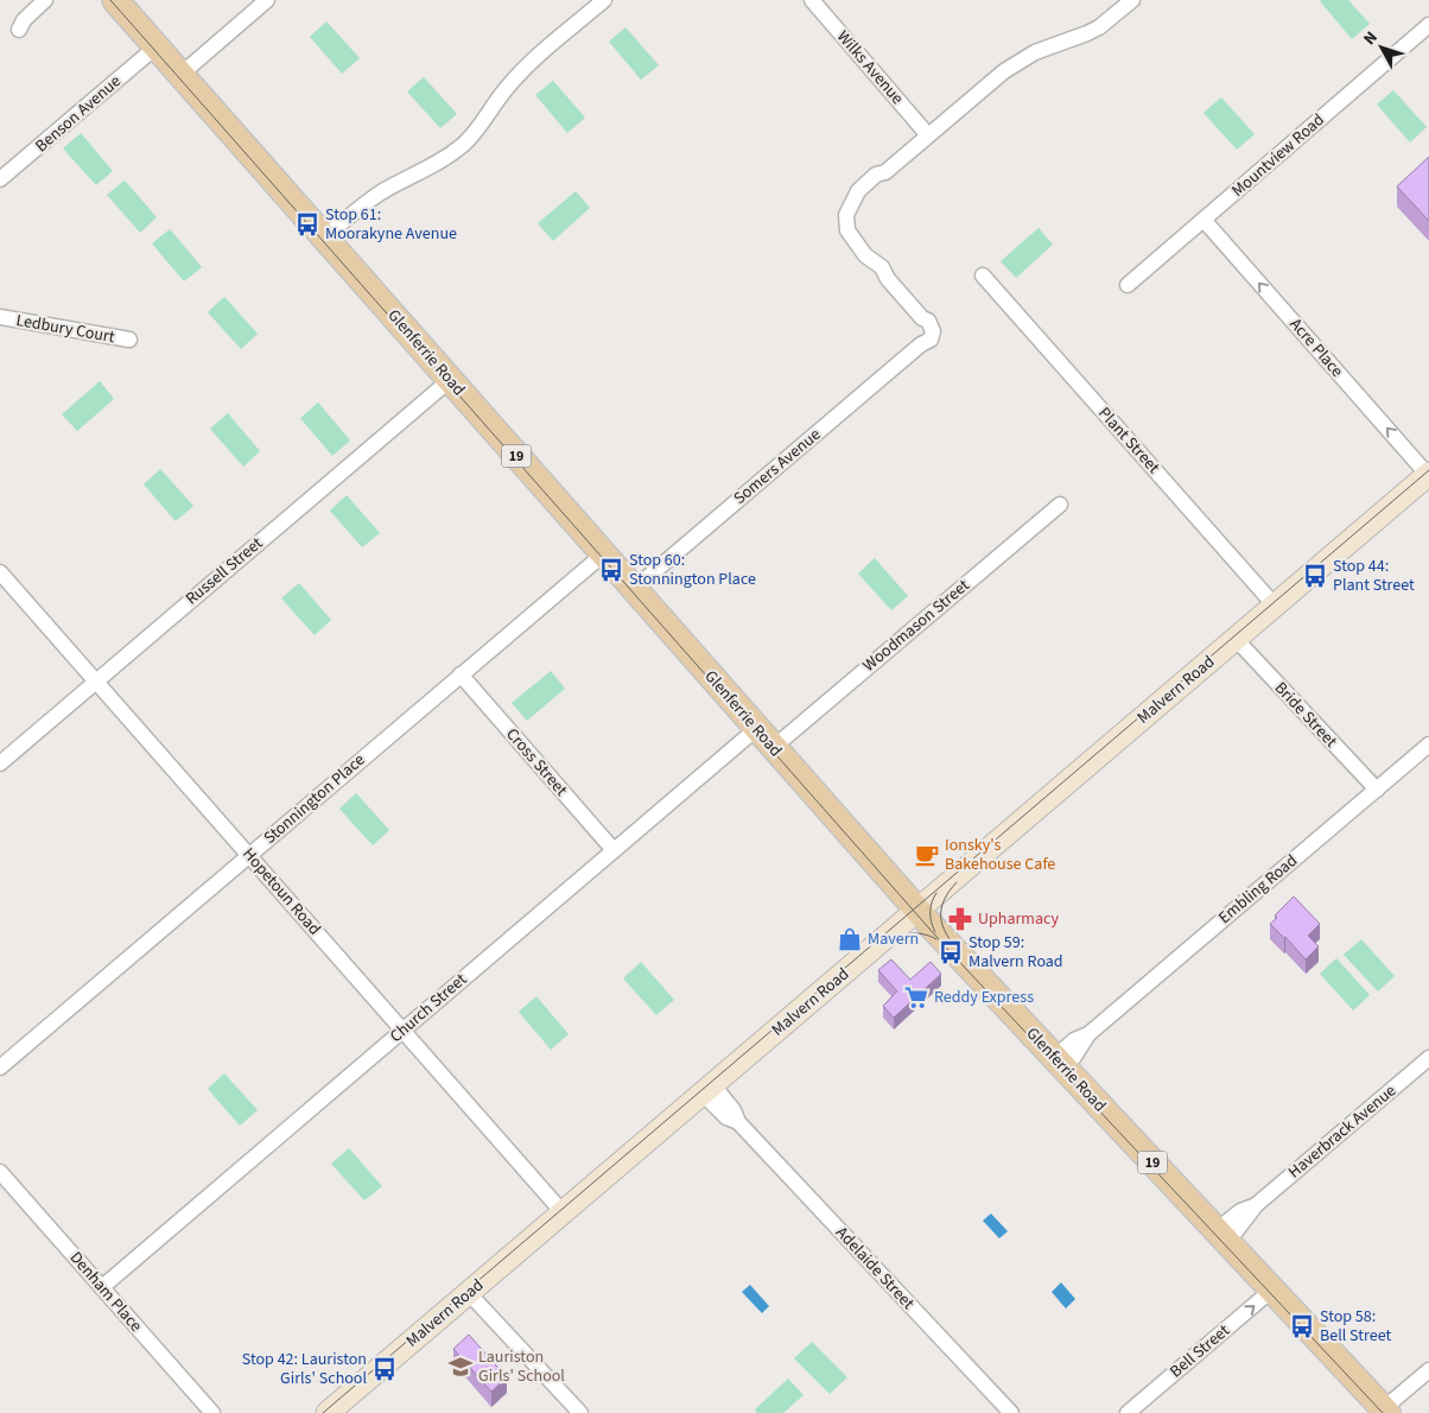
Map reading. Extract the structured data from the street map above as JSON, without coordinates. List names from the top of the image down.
{
  "streets": {
    "main road": ["Glenferrie Road", "19", "Malvern Road"],
    "street": [
      "Wilks Avenue",
      "Benson Avenue",
      "Mountview Road",
      "Ledbury Court",
      "Acre Place",
      "Plant Street",
      "Somers Avenue",
      "Russell Street",
      "Woodmason Street",
      "Bride Street",
      "Cross Street",
      "Stonnington Place",
      "Embling Road",
      "Hopetoun Road",
      "Church Street",
      "Haverbrack Avenue",
      "Adelaide Street",
      "Denham Place",
      "Bell Street"
    ]
  },
  "crossings": [
    ["Wilks Avenue", "Somers Avenue"],
    ["Benson Avenue", "Glenferrie Road"],
    ["Mountview Road", "Acre Place"],
    ["Acre Place", "Malvern Road"],
    ["Glenferrie Road", "Somers Avenue"],
    ["Glenferrie Road", "Russell Street"],
    ["Glenferrie Road", "Woodmason Street"],
    ["Glenferrie Road", "Malvern Road"],
    ["Glenferrie Road", "Stonnington Place"],
    ["Glenferrie Road", "Embling Road"],
    ["Glenferrie Road", "Church Street"],
    ["Glenferrie Road", "Haverbrack Avenue"],
    ["Glenferrie Road", "Bell Street"],
    ["Plant Street", "Malvern Road"],
    ["Russell Street", "Hopetoun Road"],
    ["Malvern Road", "Bride Street"],
    ["Malvern Road", "Hopetoun Road"],
    ["Malvern Road", "Adelaide Street"],
    ["Bride Street", "Embling Road"],
    ["Cross Street", "Stonnington Place"],
    ["Cross Street", "Church Street"],
    ["Stonnington Place", "Hopetoun Road"],
    ["Hopetoun Road", "Church Street"],
    ["Church Street", "Denham Place"]
  ],
  "one_way": ["Acre Place", "Bell Street"],
  "places": {
    "bus stop": [
      "Stop 61: Moorakyne Avenue",
      "Stop 60: Stonnington Place",
      "Stop 44: Plant Street",
      "Stop 59: Malvern Road",
      "Stop 58: Bell Street",
      "Stop 42: Lauriston Girls' School"
    ],
    "cafe": ["Ionsky's Bakehouse Cafe"],
    "pharmacy": ["Upharmacy"],
    "shop": ["Mavern"],
    "supermarket": ["Reddy Express"],
    "school or university": ["Lauriston Girls' School"]
  },
  "north": "top left"
}
